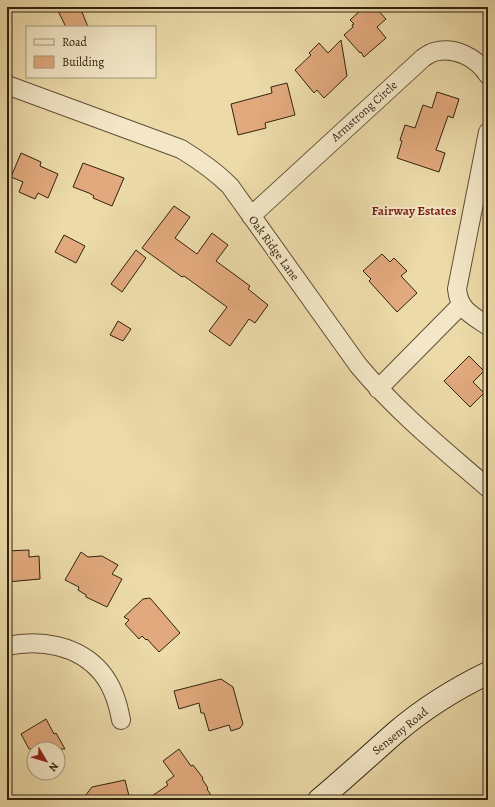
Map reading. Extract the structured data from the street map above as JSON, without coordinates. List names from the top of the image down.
{
  "streets": {
    "main road": ["Senseny Road"],
    "street": ["Armstrong Circle", "Oak Ridge Lane"]
  },
  "crossings": [
    ["Armstrong Circle", "Oak Ridge Lane"]
  ],
  "districts": ["Fairway Estates"],
  "legend": ["Road", "Building"],
  "north": "bottom right"
}
